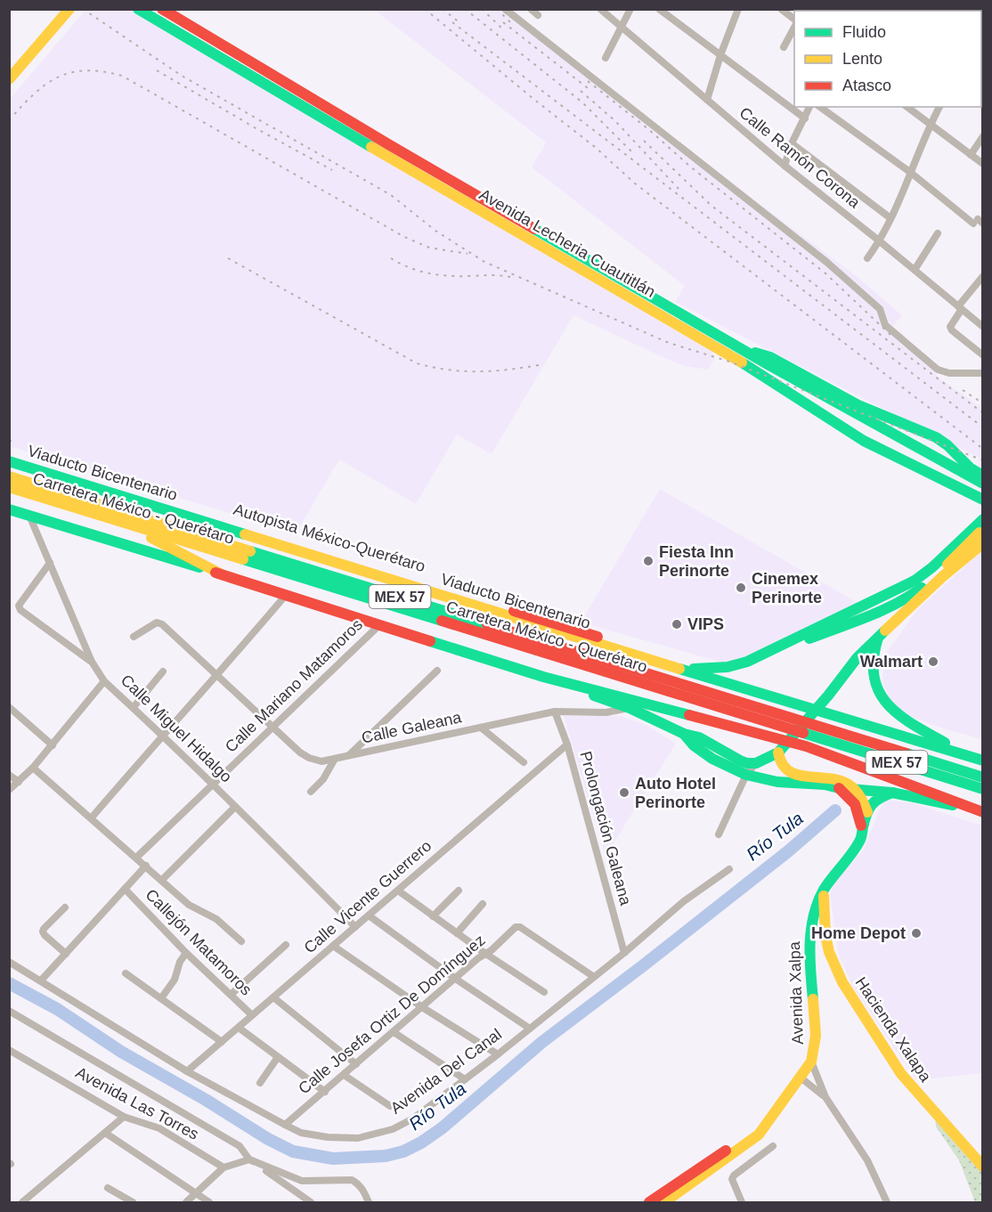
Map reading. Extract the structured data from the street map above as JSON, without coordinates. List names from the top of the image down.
{
  "streets": {
    "main road": [
      "Avenida Lecheria Cuautitlán",
      "Viaducto Bicentenario",
      "Carretera México - Querétaro",
      "Autopista México-Querétaro",
      "MEX 57",
      "Avenida Xalpa",
      "Hacienda Xalapa"
    ],
    "street": [
      "Calle Ramón Corona",
      "Calle Mariano Matamoros",
      "Calle Galeana",
      "Calle Miguel Hidalgo",
      "Prolongación Galeana",
      "Calle Vicente Guerrero",
      "Callejón Matamoros",
      "Calle Josefa Ortiz De Domínguez",
      "Avenida Del Canal",
      "Avenida Las Torres"
    ]
  },
  "crossings": [
    ["Viaducto Bicentenario", "Autopista México-Querétaro"],
    ["Calle Mariano Matamoros", "Calle Galeana"],
    ["Calle Mariano Matamoros", "Calle Miguel Hidalgo"],
    ["Calle Galeana", "Prolongación Galeana"],
    ["Calle Miguel Hidalgo", "Calle Vicente Guerrero"],
    ["Prolongación Galeana", "Calle Vicente Guerrero"],
    ["Prolongación Galeana", "Avenida Del Canal"],
    ["Calle Vicente Guerrero", "Callejón Matamoros"],
    ["Calle Vicente Guerrero", "Avenida Del Canal"],
    ["Avenida Xalpa", "Hacienda Xalapa"],
    ["Calle Josefa Ortiz De Domínguez", "Avenida Del Canal"]
  ],
  "water": ["Río Tula"],
  "places": [
    "Fiesta Inn Perinorte",
    "Cinemex Perinorte",
    "VIPS",
    "Walmart",
    "Auto Hotel Perinorte",
    "Home Depot"
  ],
  "legend": ["Fluido", "Lento", "Atasco"]
}
